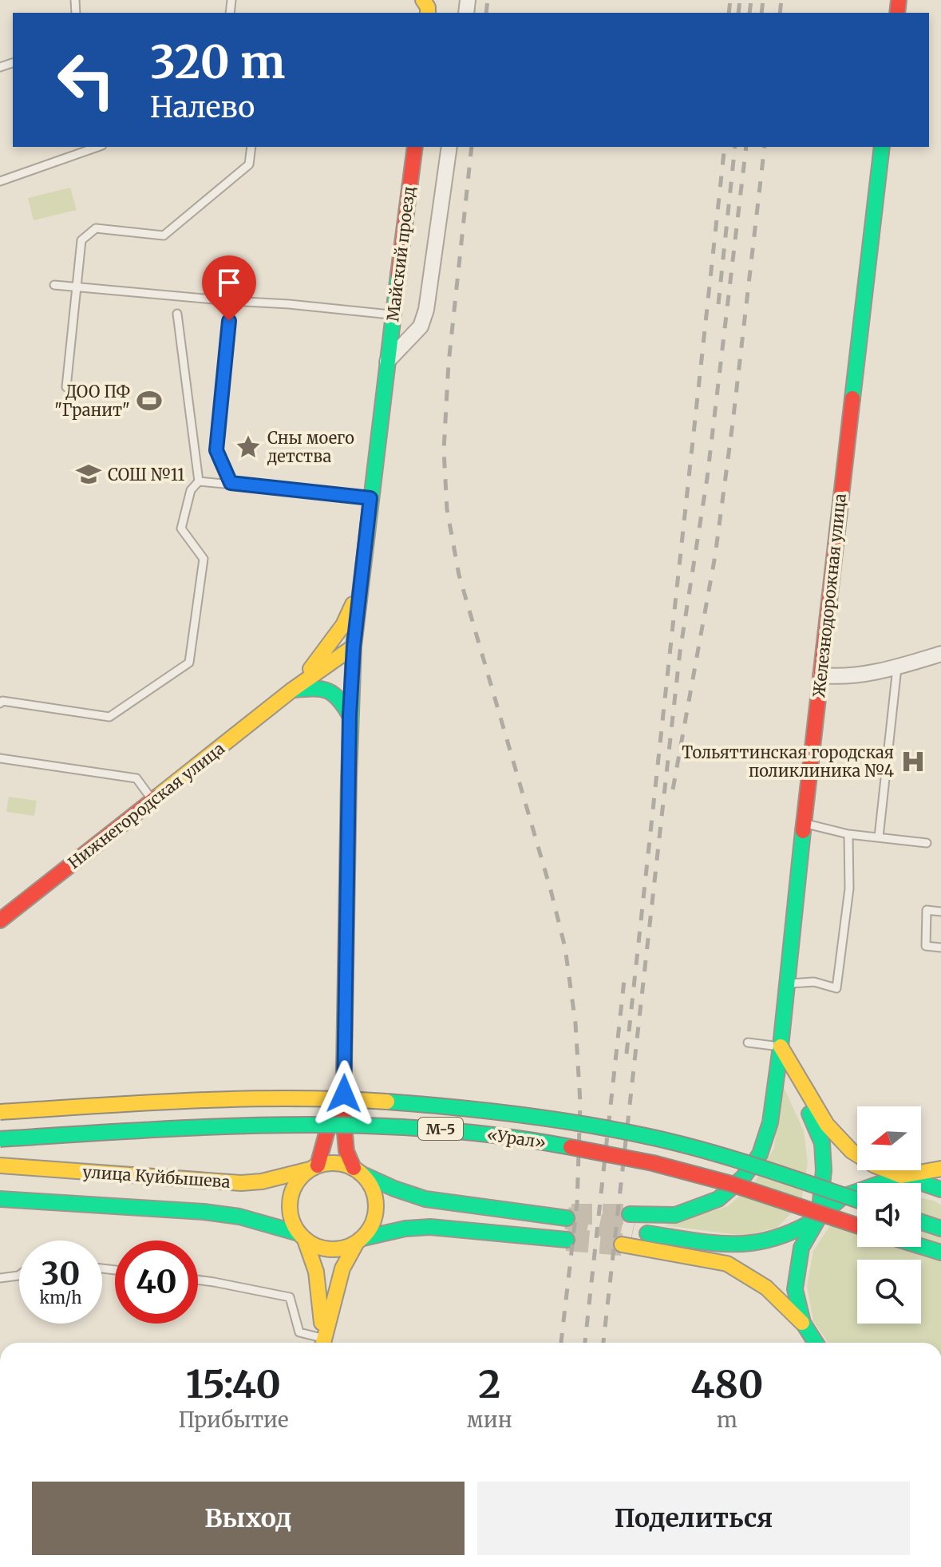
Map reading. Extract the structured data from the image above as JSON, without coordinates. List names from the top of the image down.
{
  "streets": {
    "main road": [
      "Майский проезд",
      "Железнодорожная улица",
      "Нижнегородская улица",
      "М-5",
      "«Урал»",
      "улица Куйбышева"
    ]
  },
  "places": {
    "sports": ["ДОО ПФ \"Гранит\""],
    "place": ["Сны моего детства"],
    "school or university": ["СОШ №11"],
    "hospital": ["Тольяттинская городская поликлиника №4"]
  },
  "north": "left",
  "page": {
    "turn": ["320 m", "Налево"],
    "speed": "30 km/h",
    "limit": "40",
    "eta": [
      "15:40",
      "Прибытие",
      "2",
      "мин",
      "480",
      "m"
    ],
    "buttons": ["Выход", "Поделиться"]
  }
}
